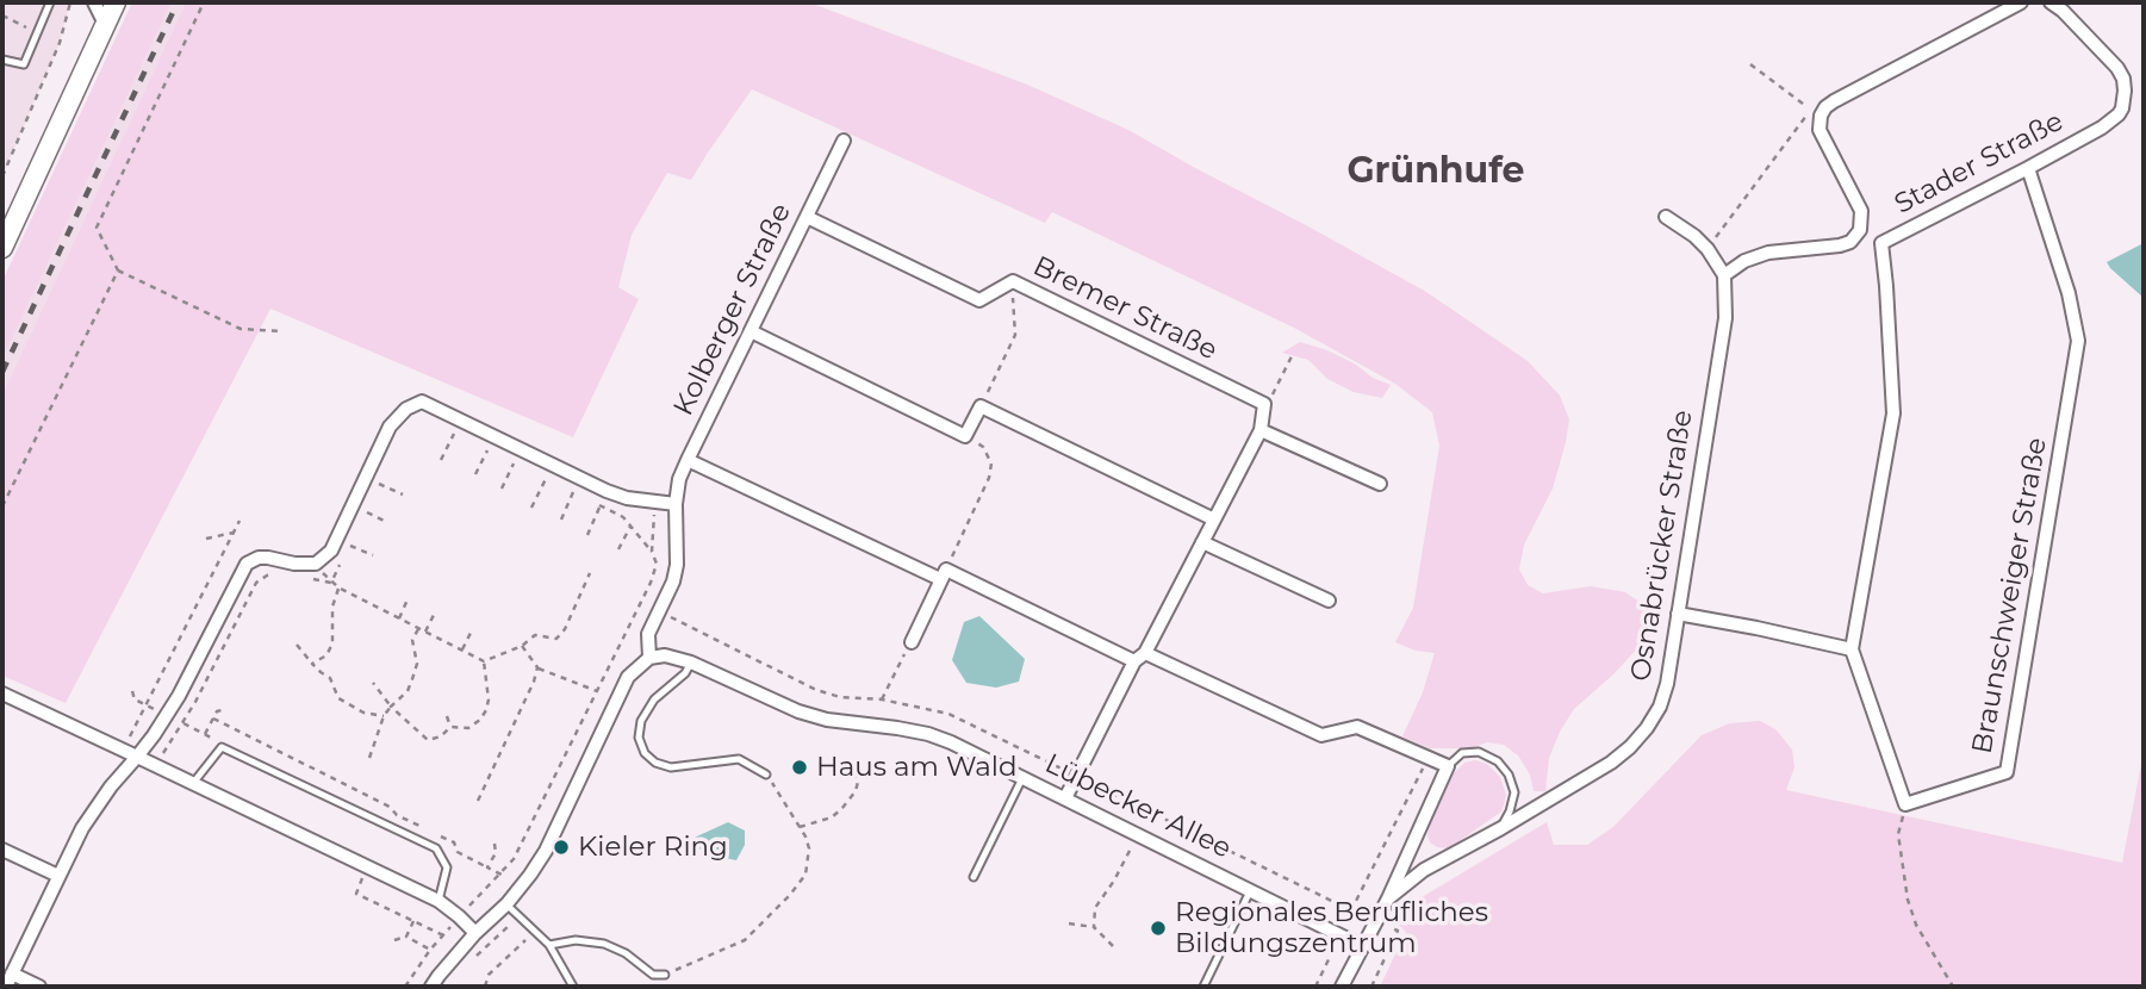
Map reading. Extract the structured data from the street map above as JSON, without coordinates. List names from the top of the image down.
{
  "streets": {
    "street": [
      "Stader Straße",
      "Bremer Straße",
      "Kolberger Straße",
      "Osnabrücker Straße",
      "Braunschweiger Straße",
      "Lübecker Allee"
    ]
  },
  "crossings": [
    ["Stader Straße", "Braunschweiger Straße"],
    ["Bremer Straße", "Kolberger Straße"]
  ],
  "districts": ["Grünhufe"],
  "places": ["Haus am Wald", "Kieler Ring", "Regionales Berufliches Bildungszentrum"]
}
